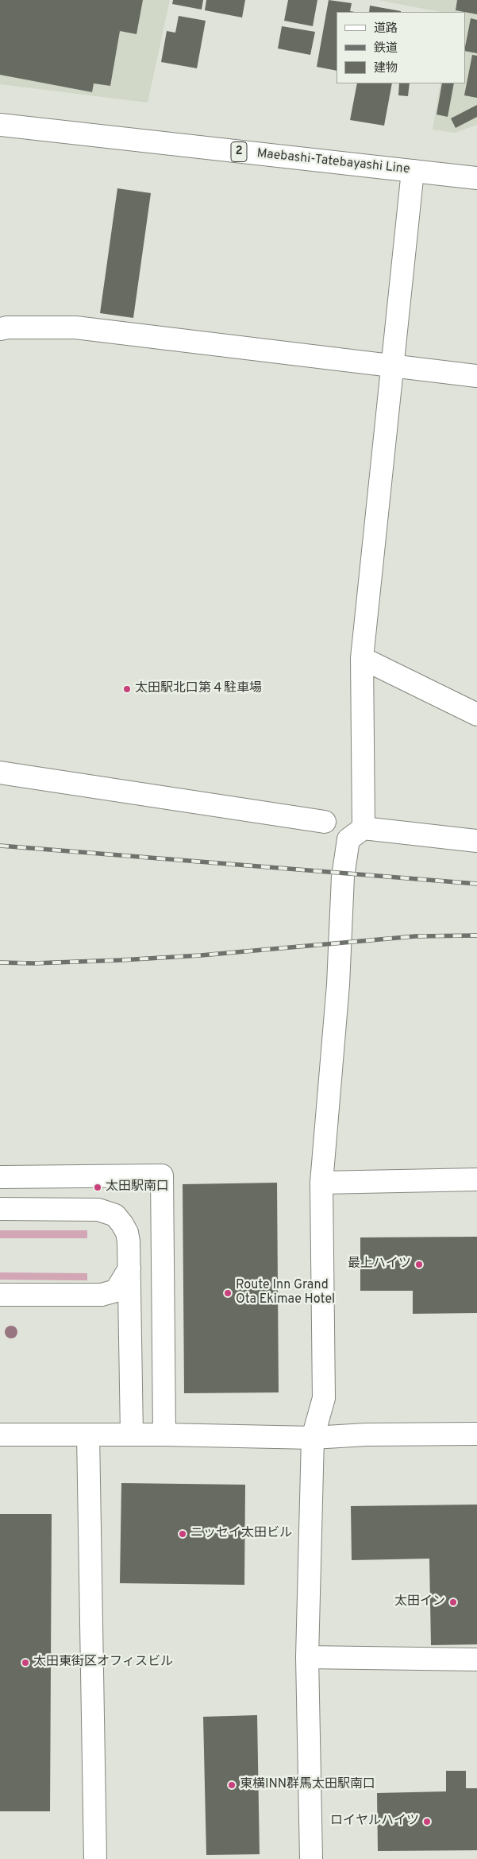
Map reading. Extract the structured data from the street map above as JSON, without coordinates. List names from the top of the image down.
{
  "streets": {
    "street": ["2", "Maebashi-Tatebayashi Line"]
  },
  "places": [
    "太田駅北口第４駐車場",
    "太田駅南口",
    "最上ハイツ",
    "Route Inn Grand Ota Ekimae Hotel",
    "ニッセイ太田ビル",
    "太田イン",
    "太田東街区オフィスビル",
    "東横INN群馬太田駅南口",
    "ロイヤルハイツ"
  ],
  "legend": ["道路", "鉄道", "建物"]
}
